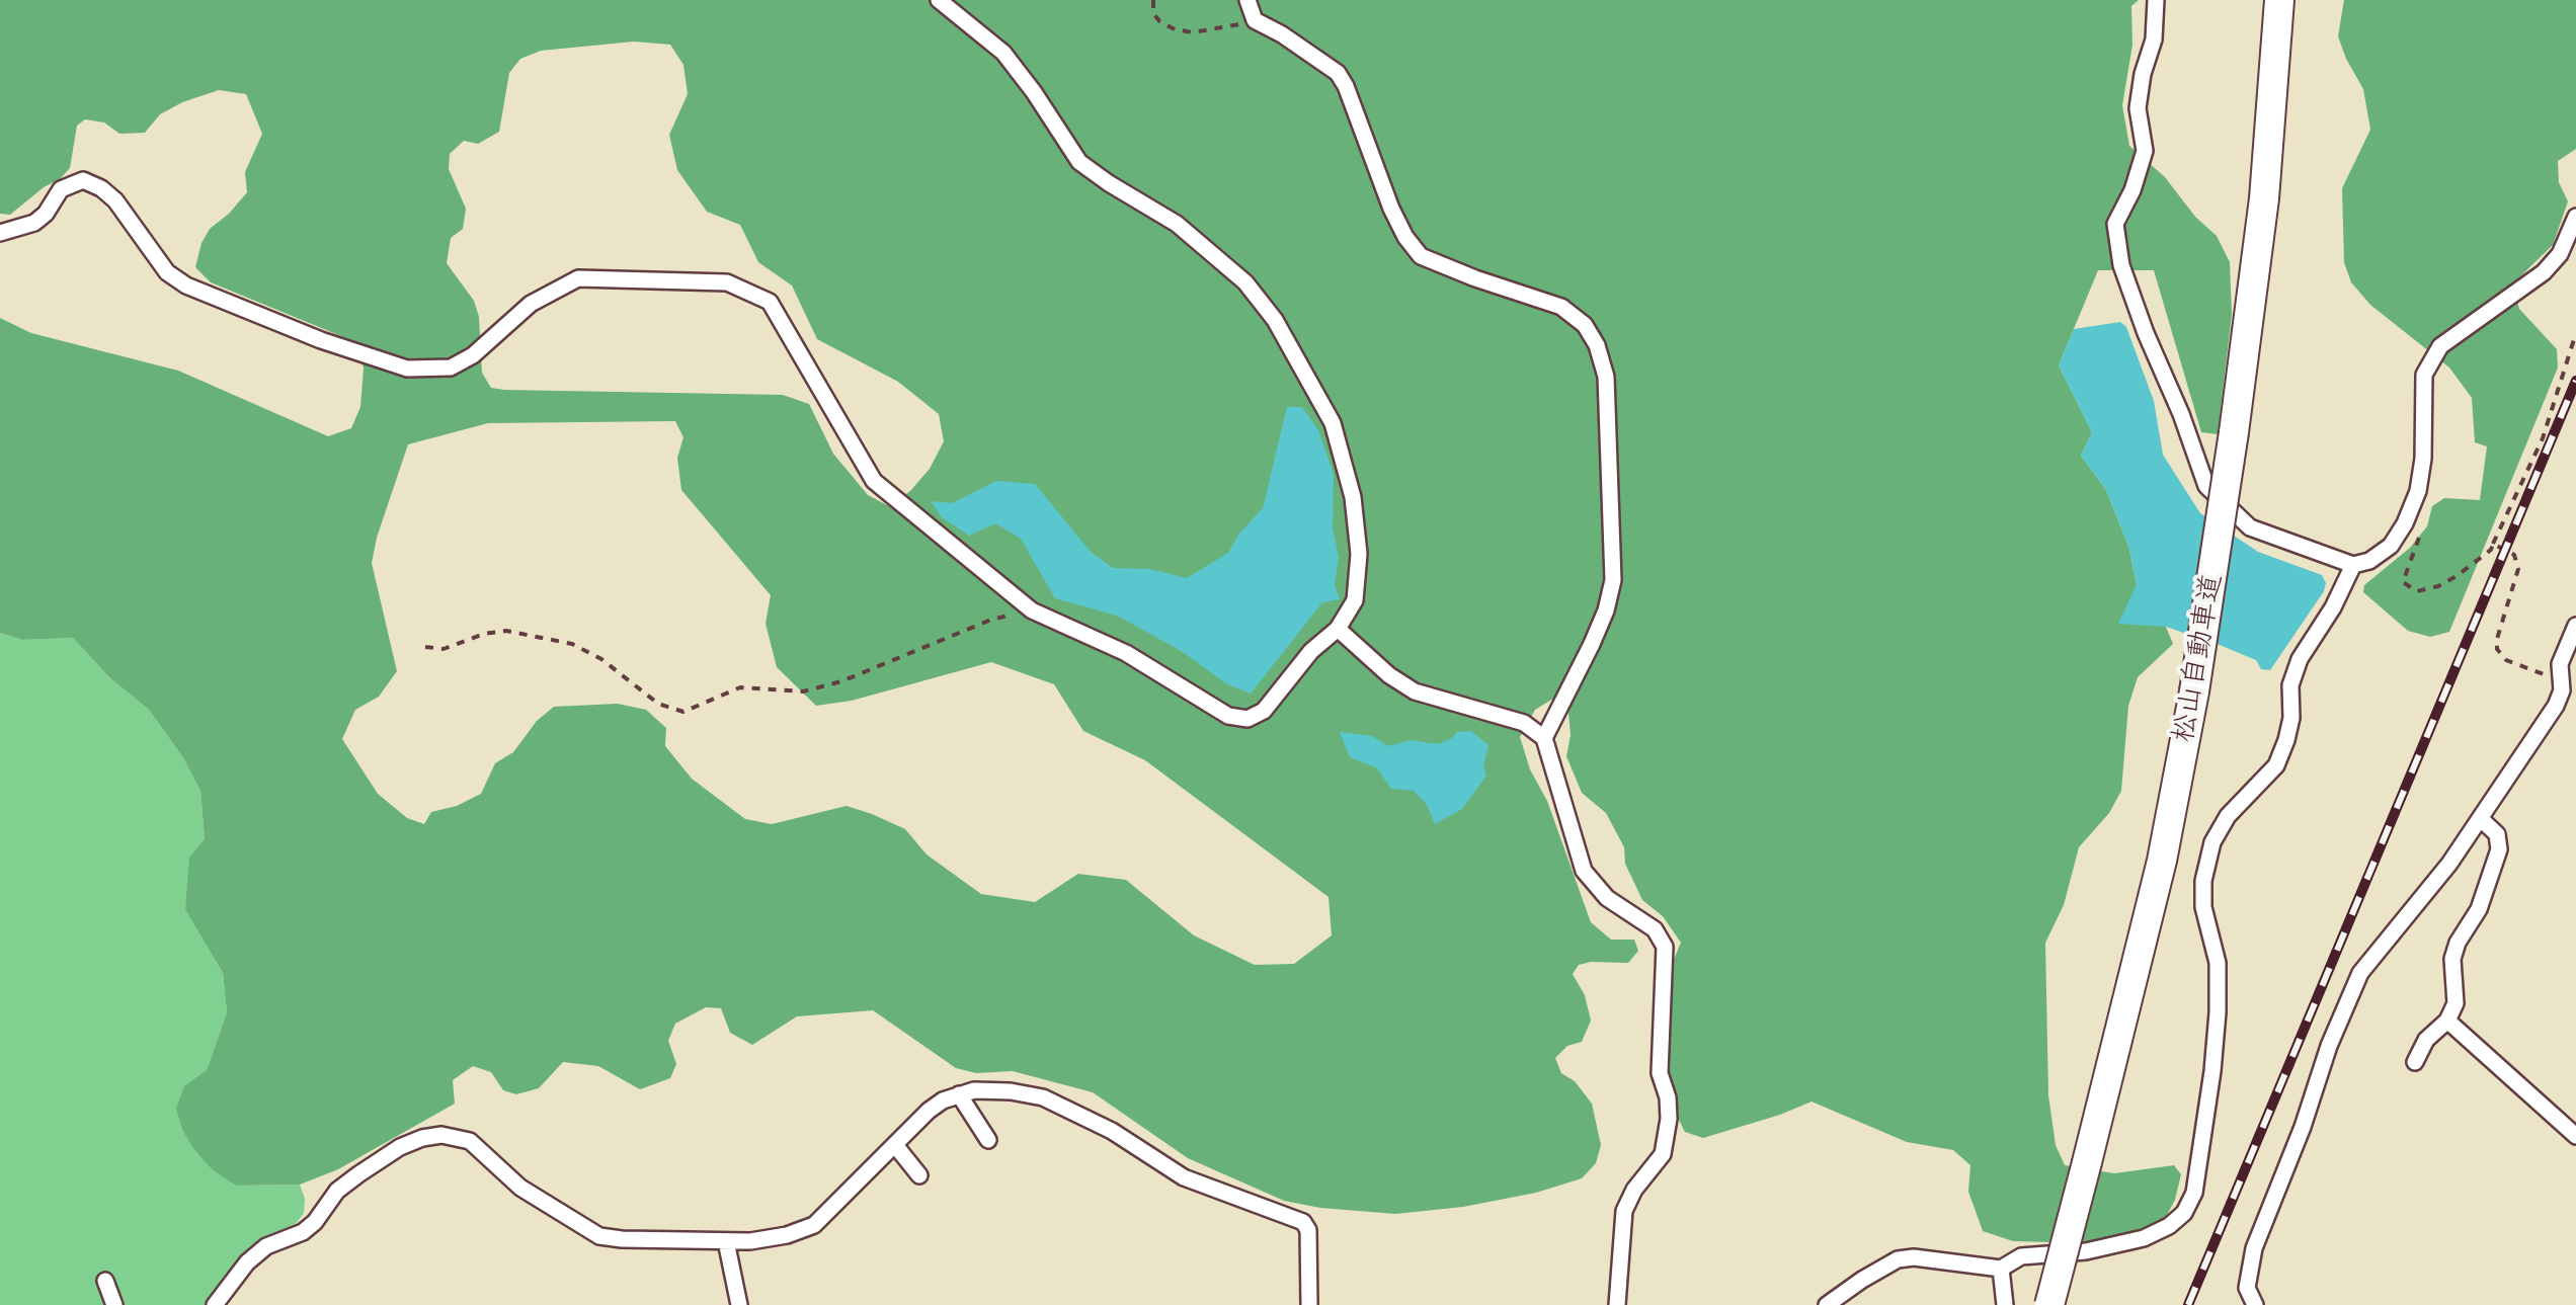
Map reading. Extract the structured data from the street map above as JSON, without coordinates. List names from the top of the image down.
{
  "streets": {
    "highway": ["松山自動車道"]
  }
}
